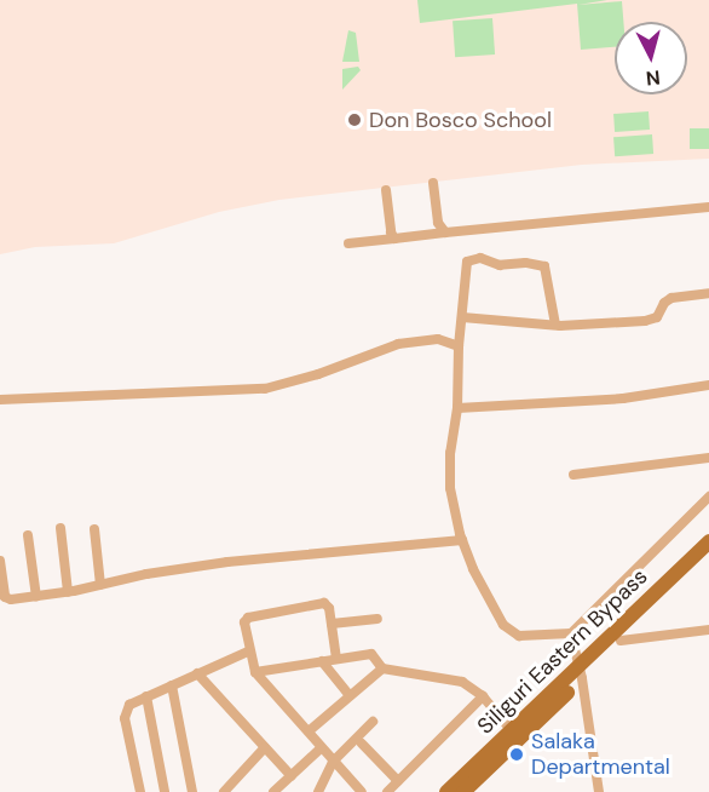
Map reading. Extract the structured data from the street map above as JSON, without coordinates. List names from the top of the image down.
{
  "streets": {
    "main road": ["Siliguri Eastern Bypass"]
  },
  "places": ["Don Bosco School", "Salaka Departmental"],
  "north": "bottom"
}
